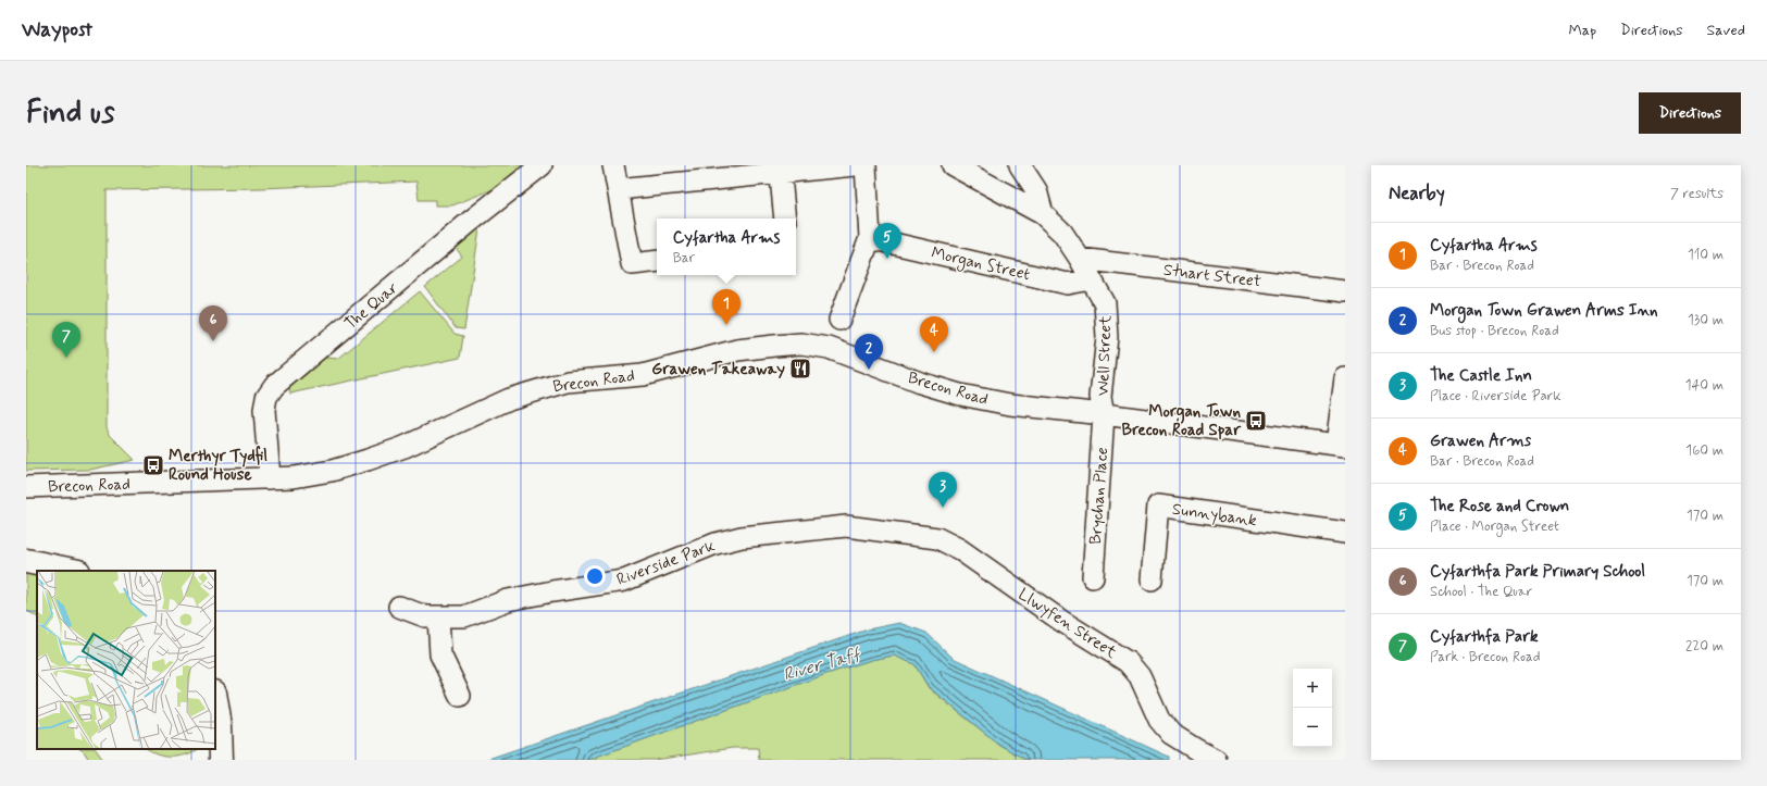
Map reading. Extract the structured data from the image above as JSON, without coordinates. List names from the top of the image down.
{
  "streets": {
    "street": [
      "Morgan Street",
      "Stuart Street",
      "The Quar",
      "Well Street",
      "Brecon Road",
      "Brychan Place",
      "Sunnybank",
      "Riverside Park",
      "Llwyfen Street"
    ]
  },
  "crossings": [
    ["Morgan Street", "Well Street"],
    ["Stuart Street", "Well Street"],
    ["The Quar", "Brecon Road"],
    ["Well Street", "Brecon Road"],
    ["Well Street", "Brychan Place"],
    ["Brecon Road", "Brychan Place"],
    ["Riverside Park", "Llwyfen Street"]
  ],
  "water": ["River Taff"],
  "places": {
    "restaurant": ["Grawen Takeaway"],
    "bus stop": ["Morgan Town Brecon Road Spar", "Merthyr Tydfil Round House"]
  },
  "page": {
    "header": "Waypost",
    "nav": ["Map", "Directions", "Saved"],
    "buttons": "Directions",
    "title": "Find us",
    "heading": ["Nearby", "7 results"],
    "popup": ["Cyfartha Arms", "Bar"],
    "list": [
      {
        "mark": "1",
        "name": "Cyfartha Arms",
        "note": "Bar · Brecon Road",
        "value": "110 m"
      },
      {
        "mark": "2",
        "name": "Morgan Town Grawen Arms Inn",
        "note": "Bus stop · Brecon Road",
        "value": "130 m"
      },
      {
        "mark": "3",
        "name": "The Castle Inn",
        "note": "Place · Riverside Park",
        "value": "140 m"
      },
      {
        "mark": "4",
        "name": "Grawen Arms",
        "note": "Bar · Brecon Road",
        "value": "160 m"
      },
      {
        "mark": "5",
        "name": "The Rose and Crown",
        "note": "Place · Morgan Street",
        "value": "170 m"
      },
      {
        "mark": "6",
        "name": "Cyfarthfa Park Primary School",
        "note": "School · The Quar",
        "value": "170 m"
      },
      {
        "mark": "7",
        "name": "Cyfarthfa Park",
        "note": "Park · Brecon Road",
        "value": "220 m"
      }
    ],
    "pins": [
      "5",
      "1",
      "6",
      "4",
      "7",
      "2",
      "3"
    ],
    "map_buttons": ["+", "−"]
  }
}
